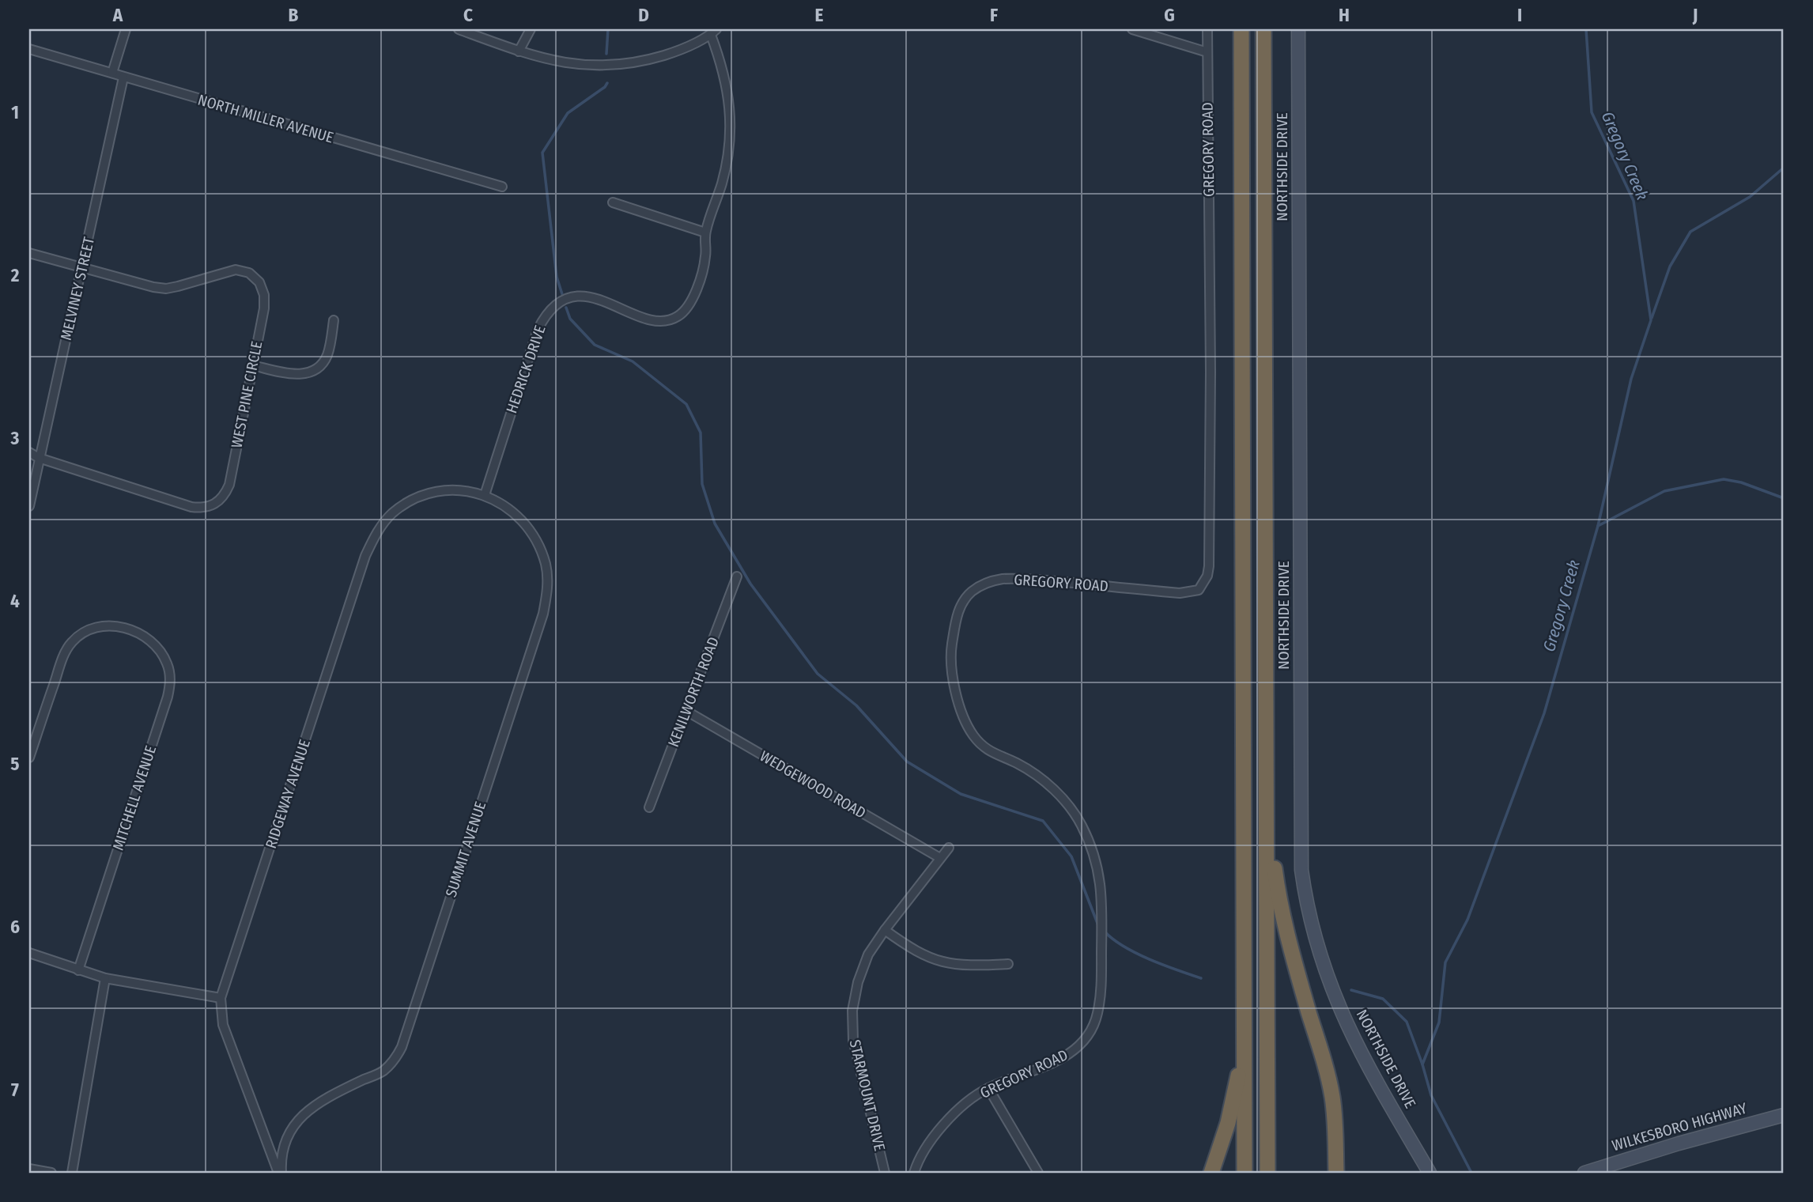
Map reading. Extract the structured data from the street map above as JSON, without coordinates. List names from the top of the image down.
{
  "streets": {
    "street": [
      "NORTH MILLER AVENUE",
      "GREGORY ROAD",
      "NORTHSIDE DRIVE",
      "MELVINEY STREET",
      "HEDRICK DRIVE",
      "WEST PINE CIRCLE",
      "KENILWORTH ROAD",
      "WEDGEWOOD ROAD",
      "RIDGEWAY AVENUE",
      "MITCHELL AVENUE",
      "SUMMIT AVENUE",
      "STARMOUNT DRIVE",
      "WILKESBORO HIGHWAY"
    ]
  },
  "crossings": [
    ["NORTH MILLER AVENUE", "MELVINEY STREET"],
    ["MELVINEY STREET", "WEST PINE CIRCLE"],
    ["HEDRICK DRIVE", "RIDGEWAY AVENUE"],
    ["HEDRICK DRIVE", "SUMMIT AVENUE"],
    ["KENILWORTH ROAD", "WEDGEWOOD ROAD"],
    ["WEDGEWOOD ROAD", "STARMOUNT DRIVE"],
    ["RIDGEWAY AVENUE", "SUMMIT AVENUE"]
  ],
  "water": ["Gregory Creek"],
  "grid": {
    "columns": [
      "A",
      "B",
      "C",
      "D",
      "E",
      "F",
      "G",
      "H",
      "I",
      "J"
    ],
    "rows": [
      "1",
      "2",
      "3",
      "4",
      "5",
      "6",
      "7"
    ]
  }
}
